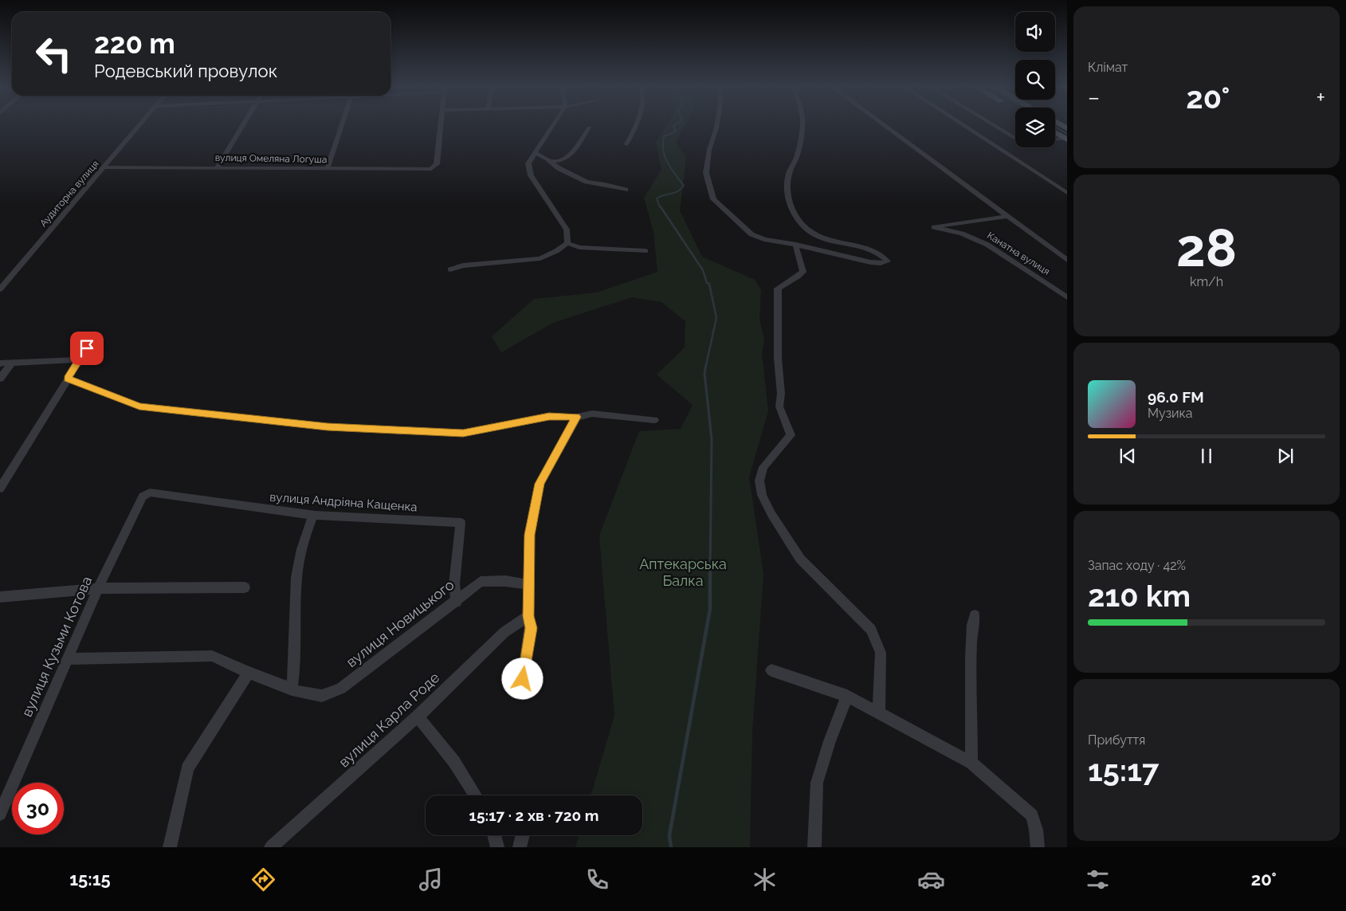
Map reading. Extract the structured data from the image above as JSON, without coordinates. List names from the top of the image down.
{
  "streets": {
    "street": [
      "вулиця Омеляна Логуша",
      "Аудиторна вулиця",
      "Канатна вулиця",
      "вулиця Андріяна Кащенка",
      "вулиця Новицького",
      "вулиця Кузьми Котова",
      "вулиця Карла Роде"
    ]
  },
  "crossings": [
    ["вулиця Омеляна Логуша", "Аудиторна вулиця"],
    ["вулиця Андріяна Кащенка", "вулиця Новицького"],
    ["вулиця Андріяна Кащенка", "вулиця Кузьми Котова"],
    ["вулиця Новицького", "вулиця Кузьми Котова"]
  ],
  "parks": ["Аптекарська Балка"],
  "page": {
    "tile": [
      "Клімат",
      ["28", "km/h"],
      ["Запас ходу · 42%", "210 km"],
      ["Прибуття", "15:17"]
    ],
    "turn": ["220 m", "Родевський провулок"],
    "heat": ["−", "20°", "+"],
    "song": ["96.0 FM", "Музика"],
    "limit": "30",
    "trip": "15:17 · 2 хв · 720 m",
    "tabs": ["15:15", "20°"]
  }
}
